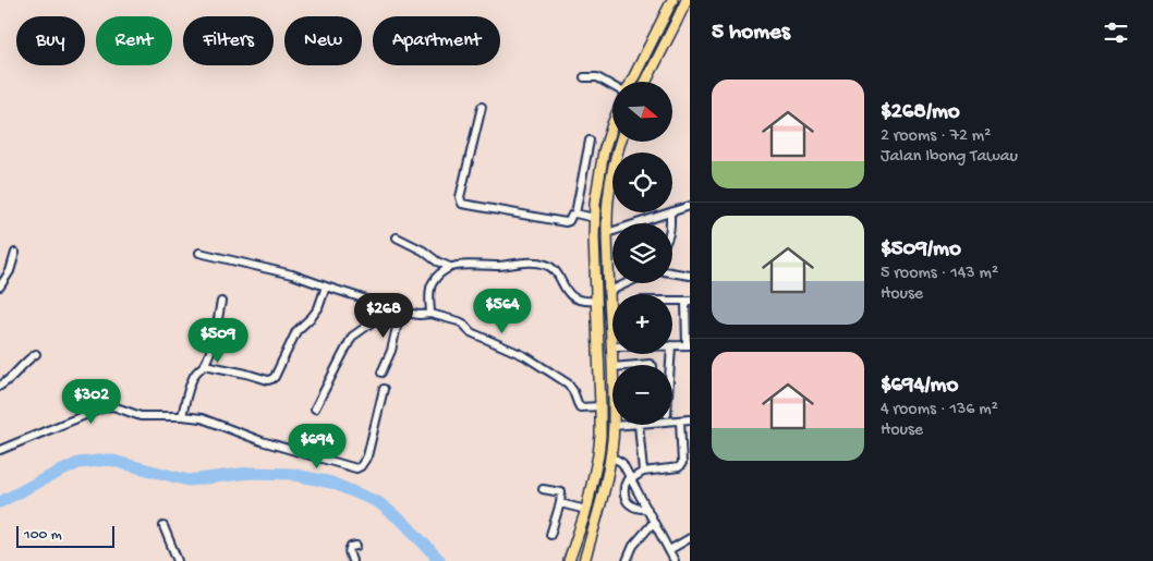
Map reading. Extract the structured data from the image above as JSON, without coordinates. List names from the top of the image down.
{
  "scale_bar": "100 m",
  "north": "right",
  "page": {
    "heading": "5 homes",
    "chip": [
      "Buy",
      "Rent",
      "Filters",
      "New",
      "Apartment"
    ],
    "list": [
      {
        "name": "$268/mo",
        "note": "2 rooms · 72 m² · Jalan Ibong Tawau"
      },
      {
        "name": "$509/mo",
        "note": "5 rooms · 143 m² · House"
      },
      {
        "name": "$694/mo",
        "note": "4 rooms · 136 m² · House"
      }
    ],
    "map_buttons": ["+", "−"],
    "price": [
      "$564",
      "$268",
      "$509",
      "$302",
      "$694"
    ],
    "scale": "100 m"
  }
}
